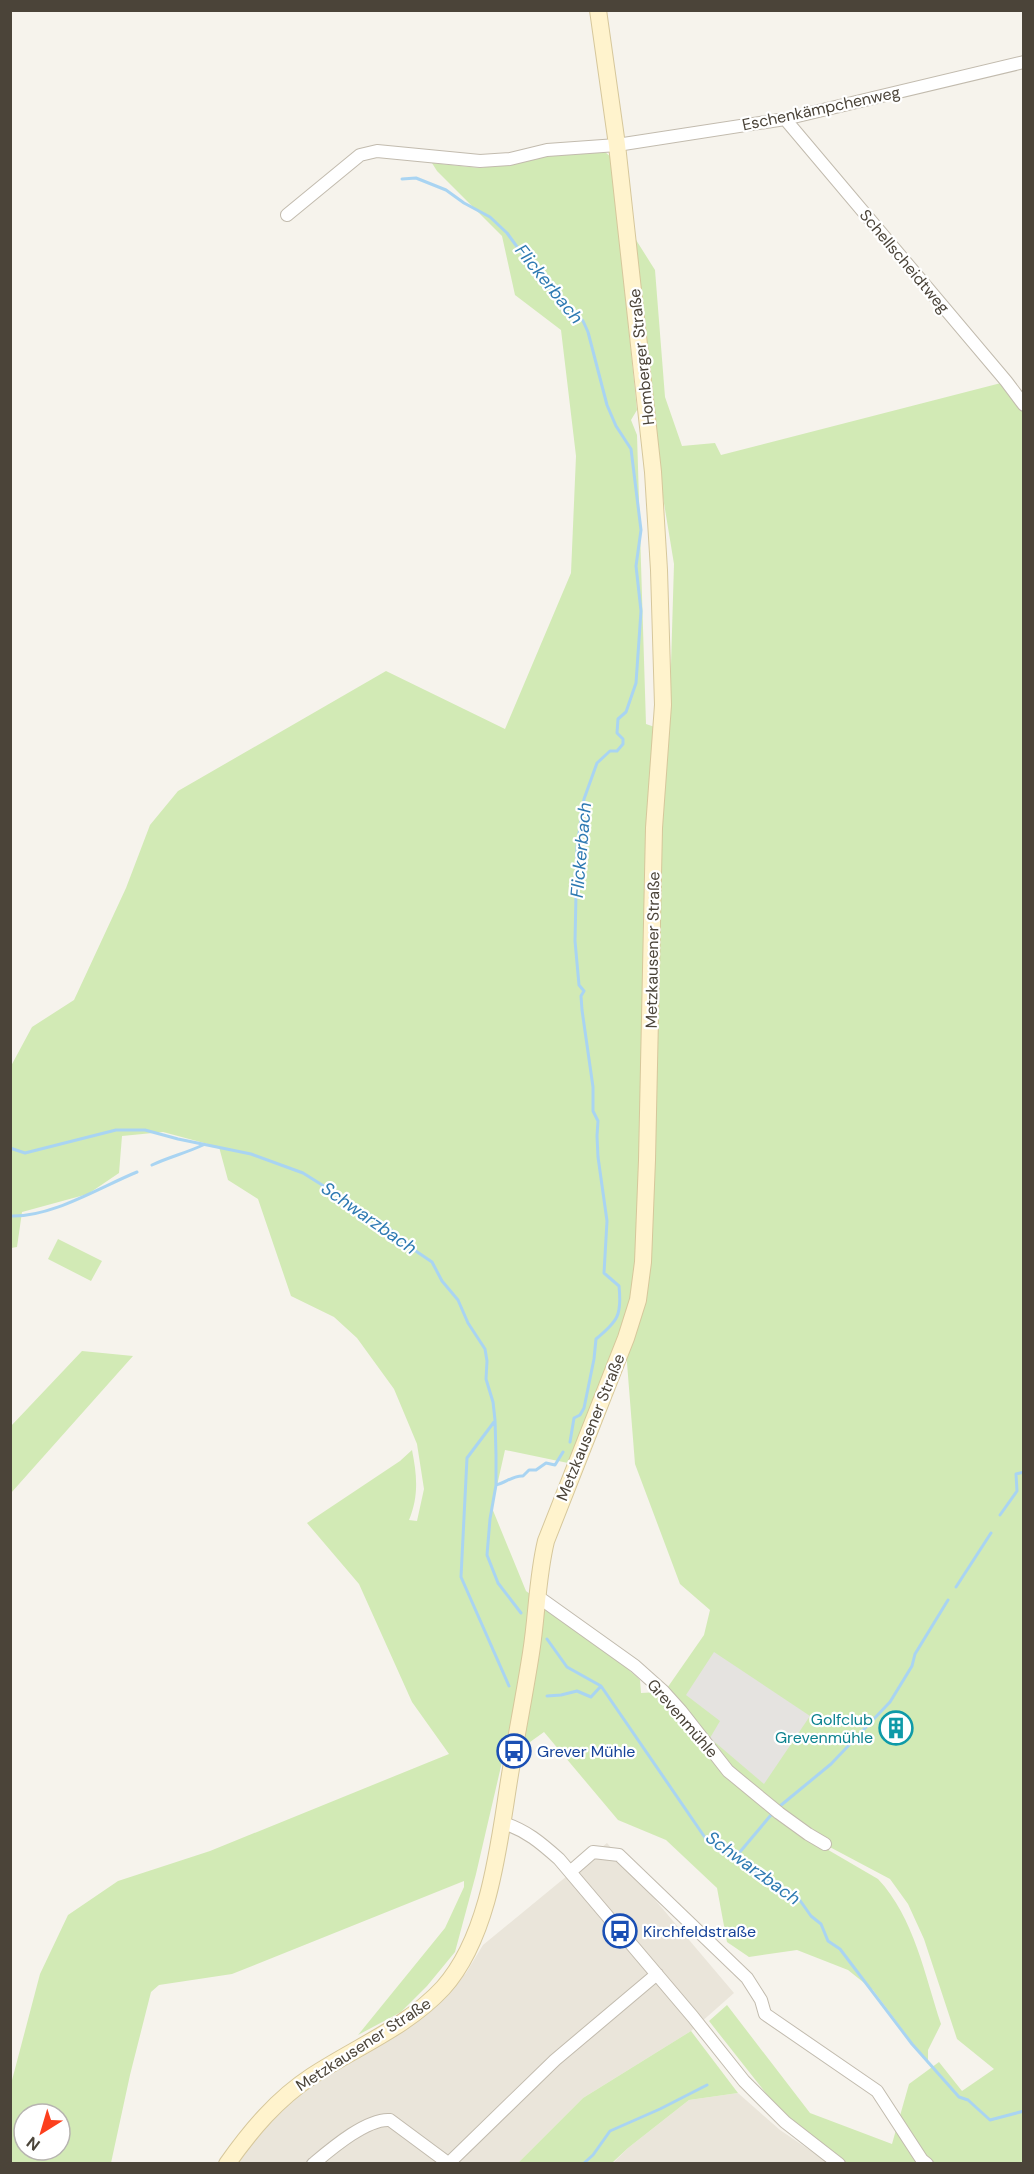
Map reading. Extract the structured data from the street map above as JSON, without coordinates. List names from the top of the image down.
{
  "streets": {
    "main road": ["Homberger Straße", "Metzkausener Straße"],
    "street": ["Eschenkämpchenweg", "Schellscheidtweg", "Grevenmühle"]
  },
  "crossings": [
    ["Eschenkämpchenweg", "Schellscheidtweg"],
    ["Eschenkämpchenweg", "Homberger Straße"],
    ["Homberger Straße", "Metzkausener Straße"],
    ["Metzkausener Straße", "Grevenmühle"]
  ],
  "water": ["Flickerbach", "Schwarzbach"],
  "places": {
    "building": ["Golfclub Grevenmühle"],
    "bus stop": ["Grever Mühle", "Kirchfeldstraße"]
  },
  "north": "bottom left"
}
